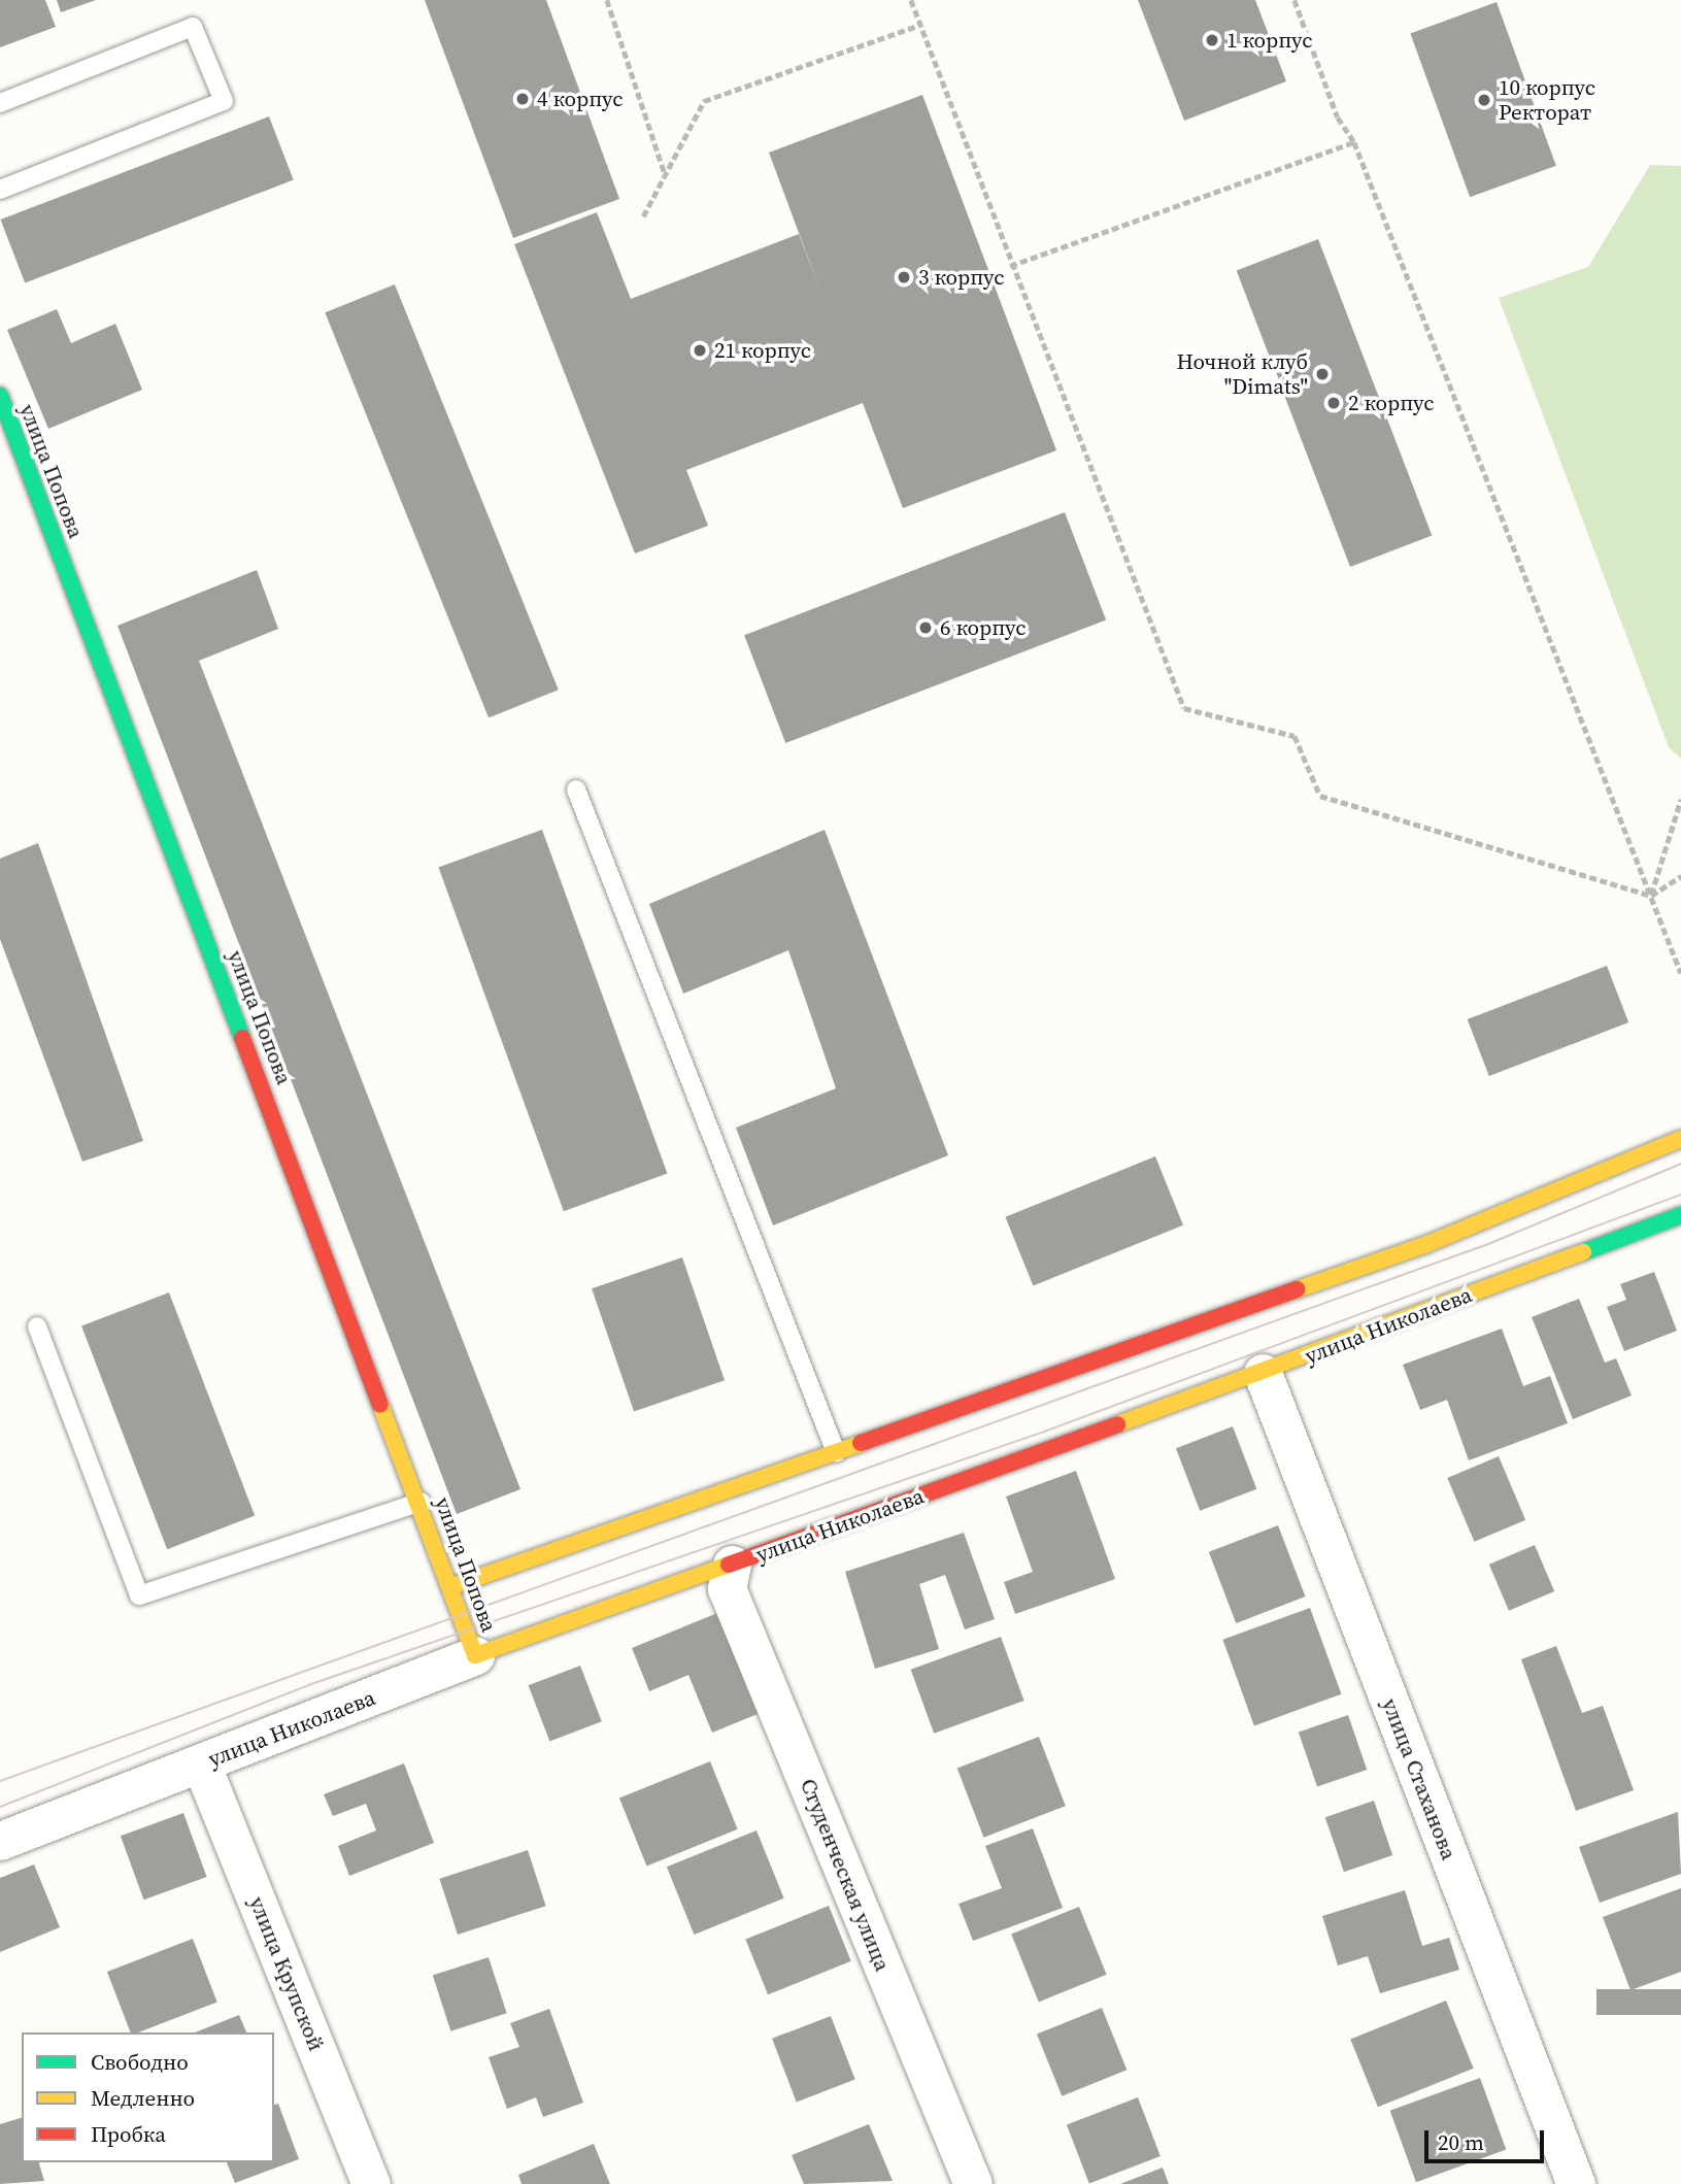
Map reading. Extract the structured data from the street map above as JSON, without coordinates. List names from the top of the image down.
{
  "streets": {
    "street": [
      "улица Попова",
      "улица Николаева",
      "улица Стаханова",
      "Студенческая улица",
      "улица Крупской"
    ]
  },
  "crossings": [
    ["улица Попова", "улица Николаева"],
    ["улица Николаева", "улица Стаханова"],
    ["улица Николаева", "Студенческая улица"],
    ["улица Николаева", "улица Крупской"]
  ],
  "places": [
    "1 корпус",
    "4 корпус",
    "10 корпус Ректорат",
    "3 корпус",
    "21 корпус",
    "Ночной клуб \"Dimats\"",
    "2 корпус",
    "6 корпус"
  ],
  "legend": ["Свободно", "Медленно", "Пробка"],
  "scale_bar": "20 m"
}
